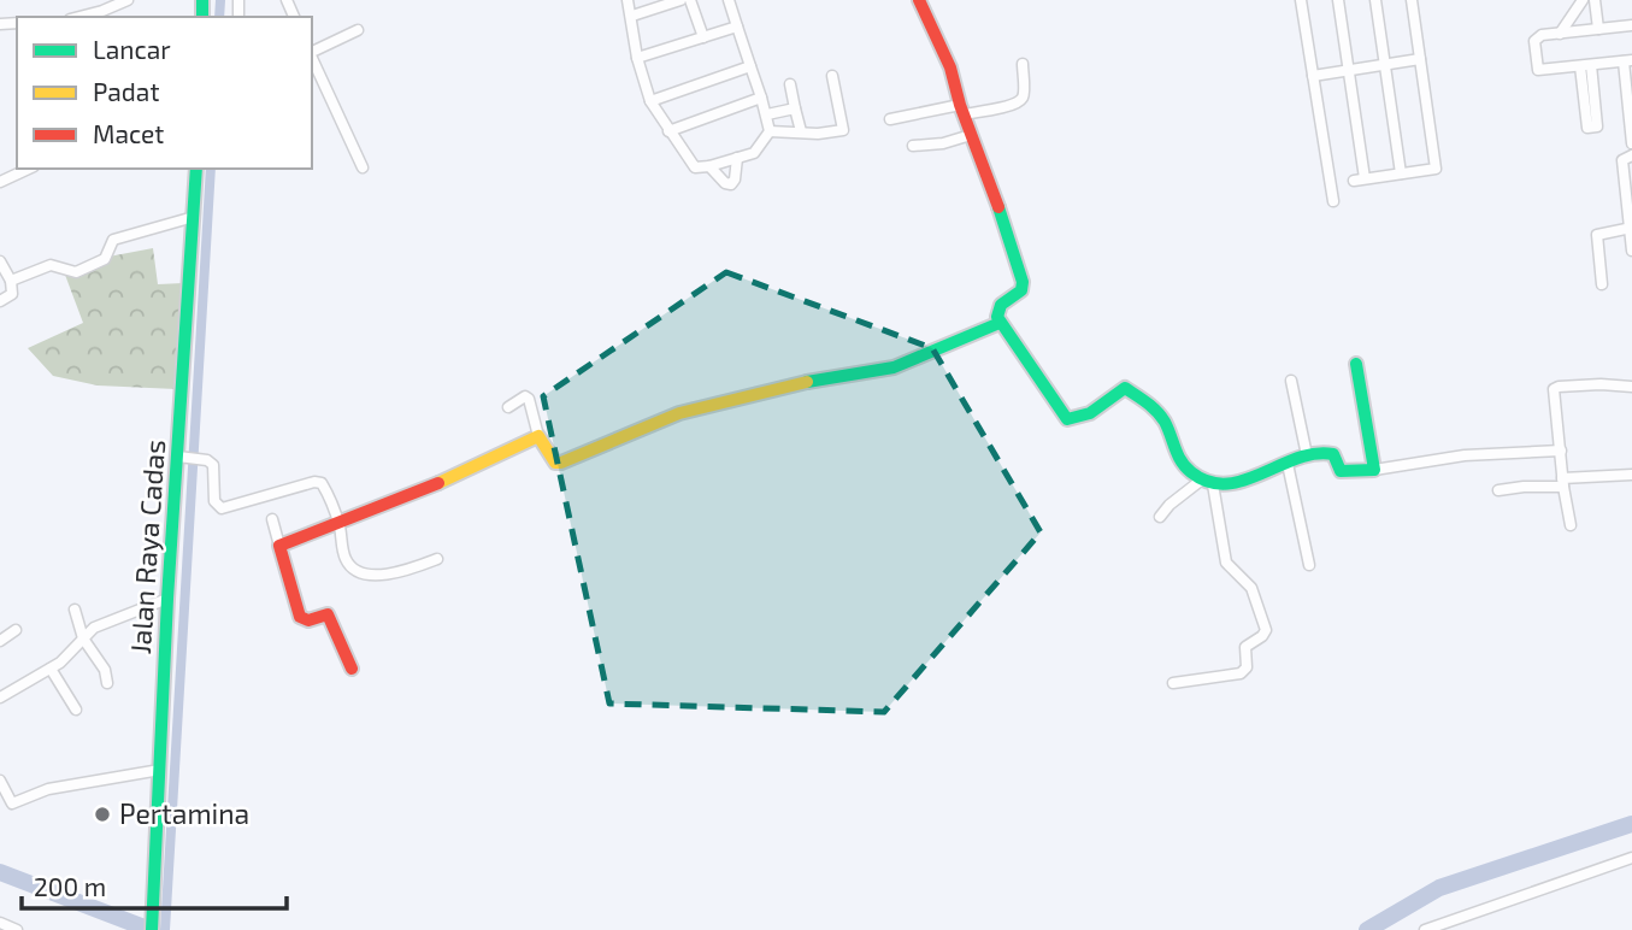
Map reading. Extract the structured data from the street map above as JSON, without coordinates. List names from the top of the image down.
{
  "streets": {
    "street": ["Jalan Raya Cadas"]
  },
  "places": ["Pertamina"],
  "legend": ["Lancar", "Padat", "Macet"],
  "scale_bar": "200 m"
}
